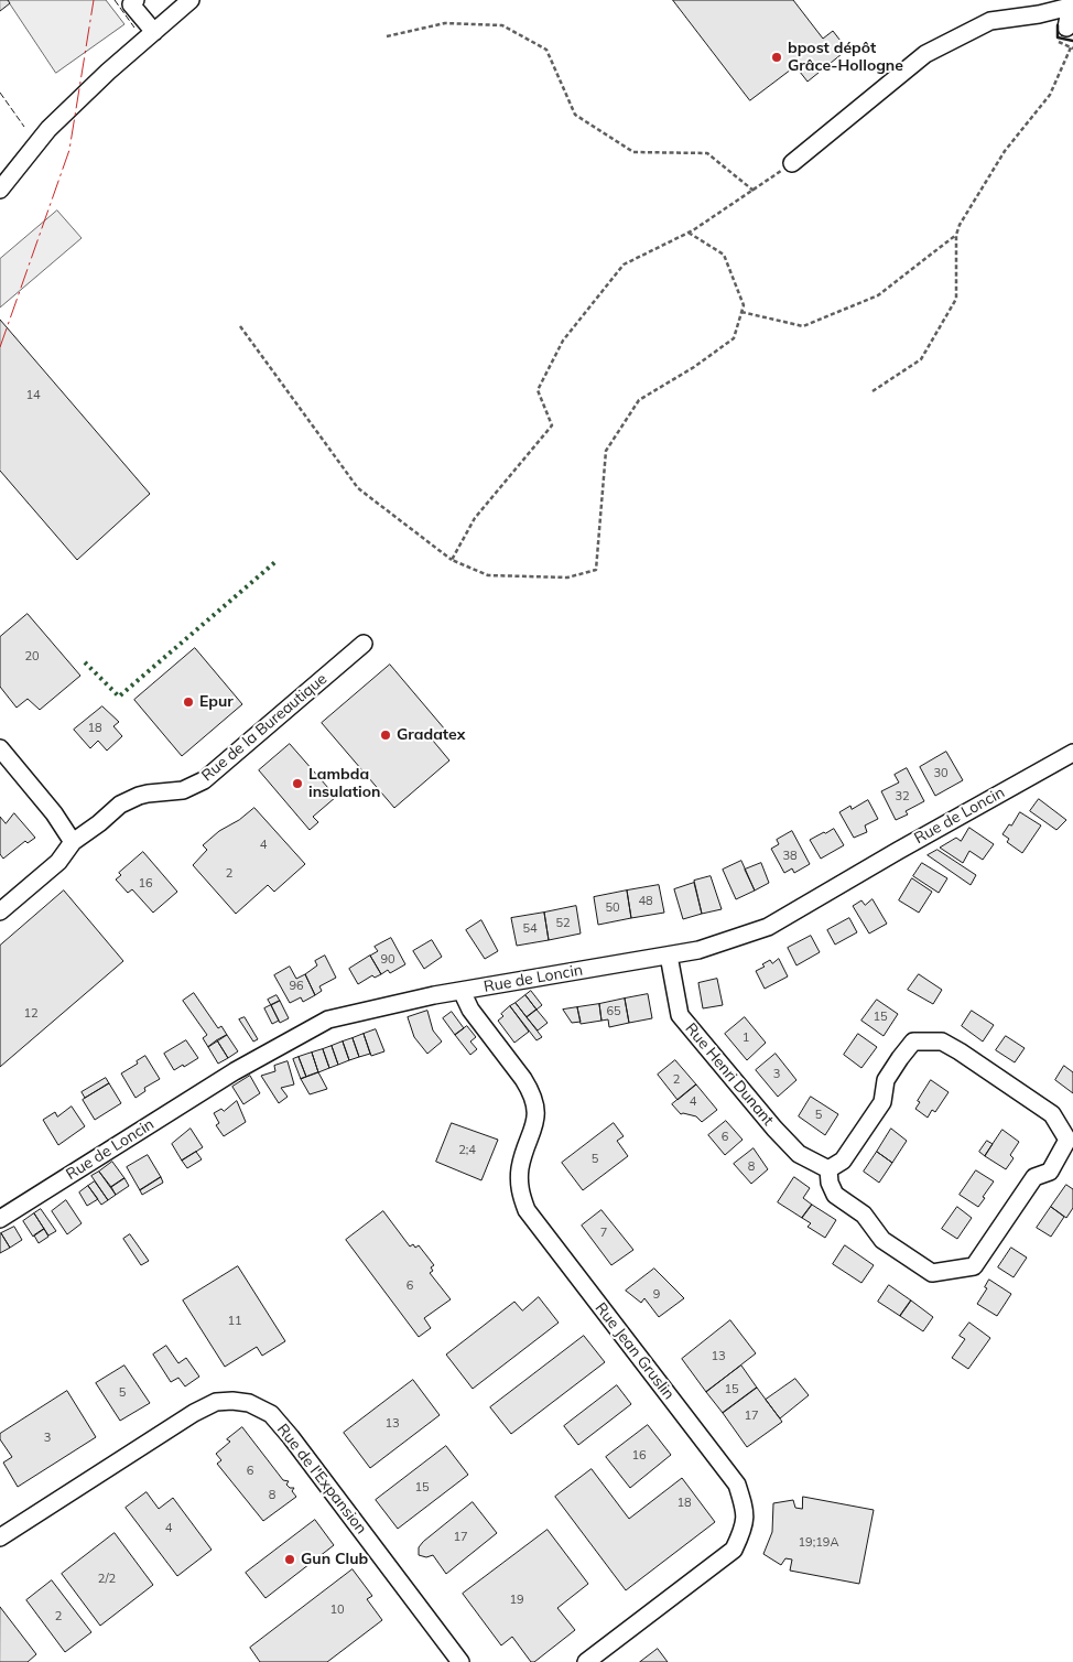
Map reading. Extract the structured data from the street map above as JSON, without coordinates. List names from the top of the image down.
{
  "streets": {
    "street": [
      "Rue de la Bureautique",
      "Rue de Loncin",
      "Rue Henri Dunant",
      "Rue Jean Gruslin",
      "Rue de l'Expansion"
    ]
  },
  "crossings": [
    ["Rue de Loncin", "Rue Henri Dunant"],
    ["Rue de Loncin", "Rue Jean Gruslin"]
  ],
  "places": [
    "bpost dépôt Grâce-Hollogne",
    "Epur",
    "Gradatex",
    "Lambda insulation",
    "Gun Club"
  ],
  "house_numbers": [
    "14",
    "20",
    "18",
    "30",
    "32",
    "4",
    "38",
    "2",
    "16",
    "48",
    "50",
    "52",
    "54",
    "90",
    "96",
    "65",
    "12",
    "15",
    "1",
    "3",
    "2",
    "4",
    "5",
    "6",
    "2;4",
    "5",
    "8",
    "7",
    "6",
    "9",
    "11",
    "13",
    "15",
    "5",
    "17",
    "13",
    "3",
    "16",
    "6",
    "15",
    "8",
    "18",
    "4",
    "17",
    "19;19A",
    "2/2",
    "19",
    "10",
    "2"
  ]
}
